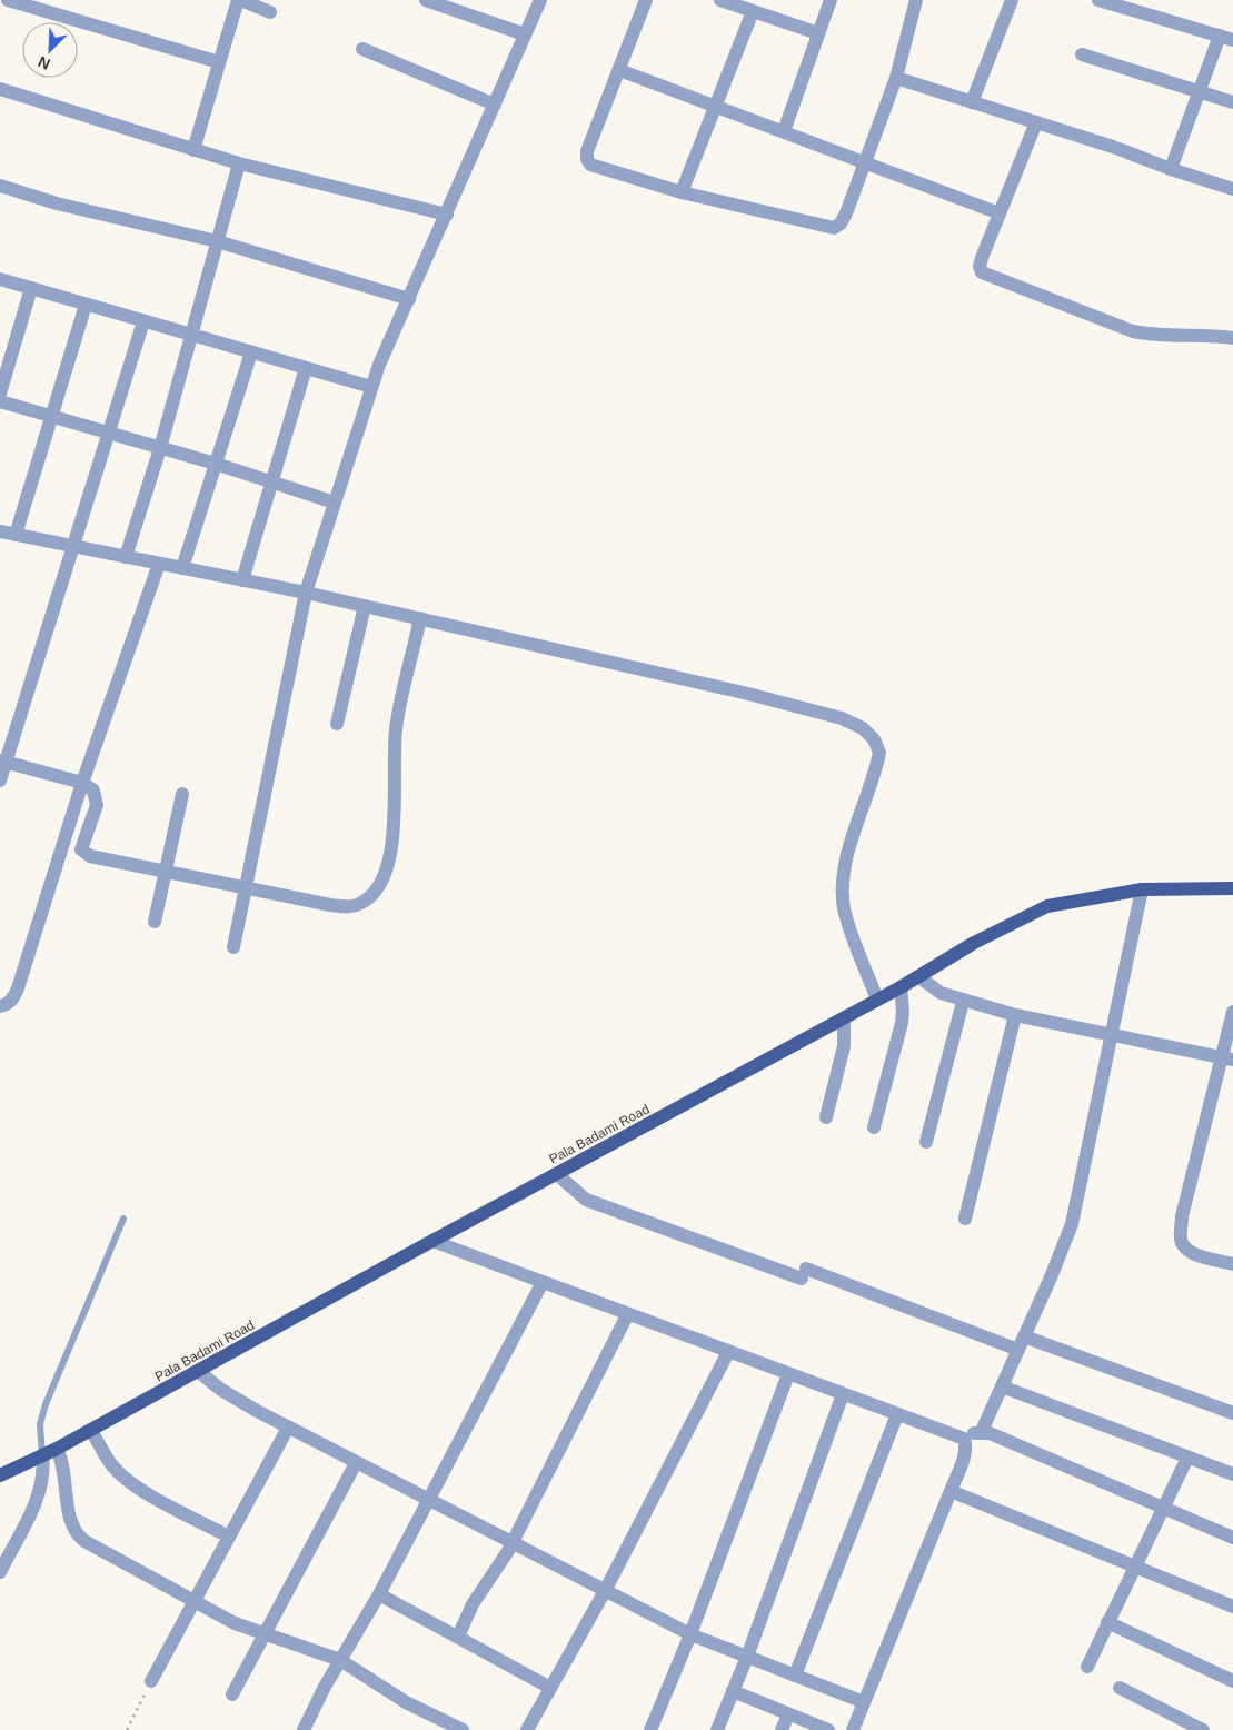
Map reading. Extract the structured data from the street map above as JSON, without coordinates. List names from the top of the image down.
{
  "streets": {
    "main road": ["Pala Badami Road"]
  },
  "north": "bottom left"
}
